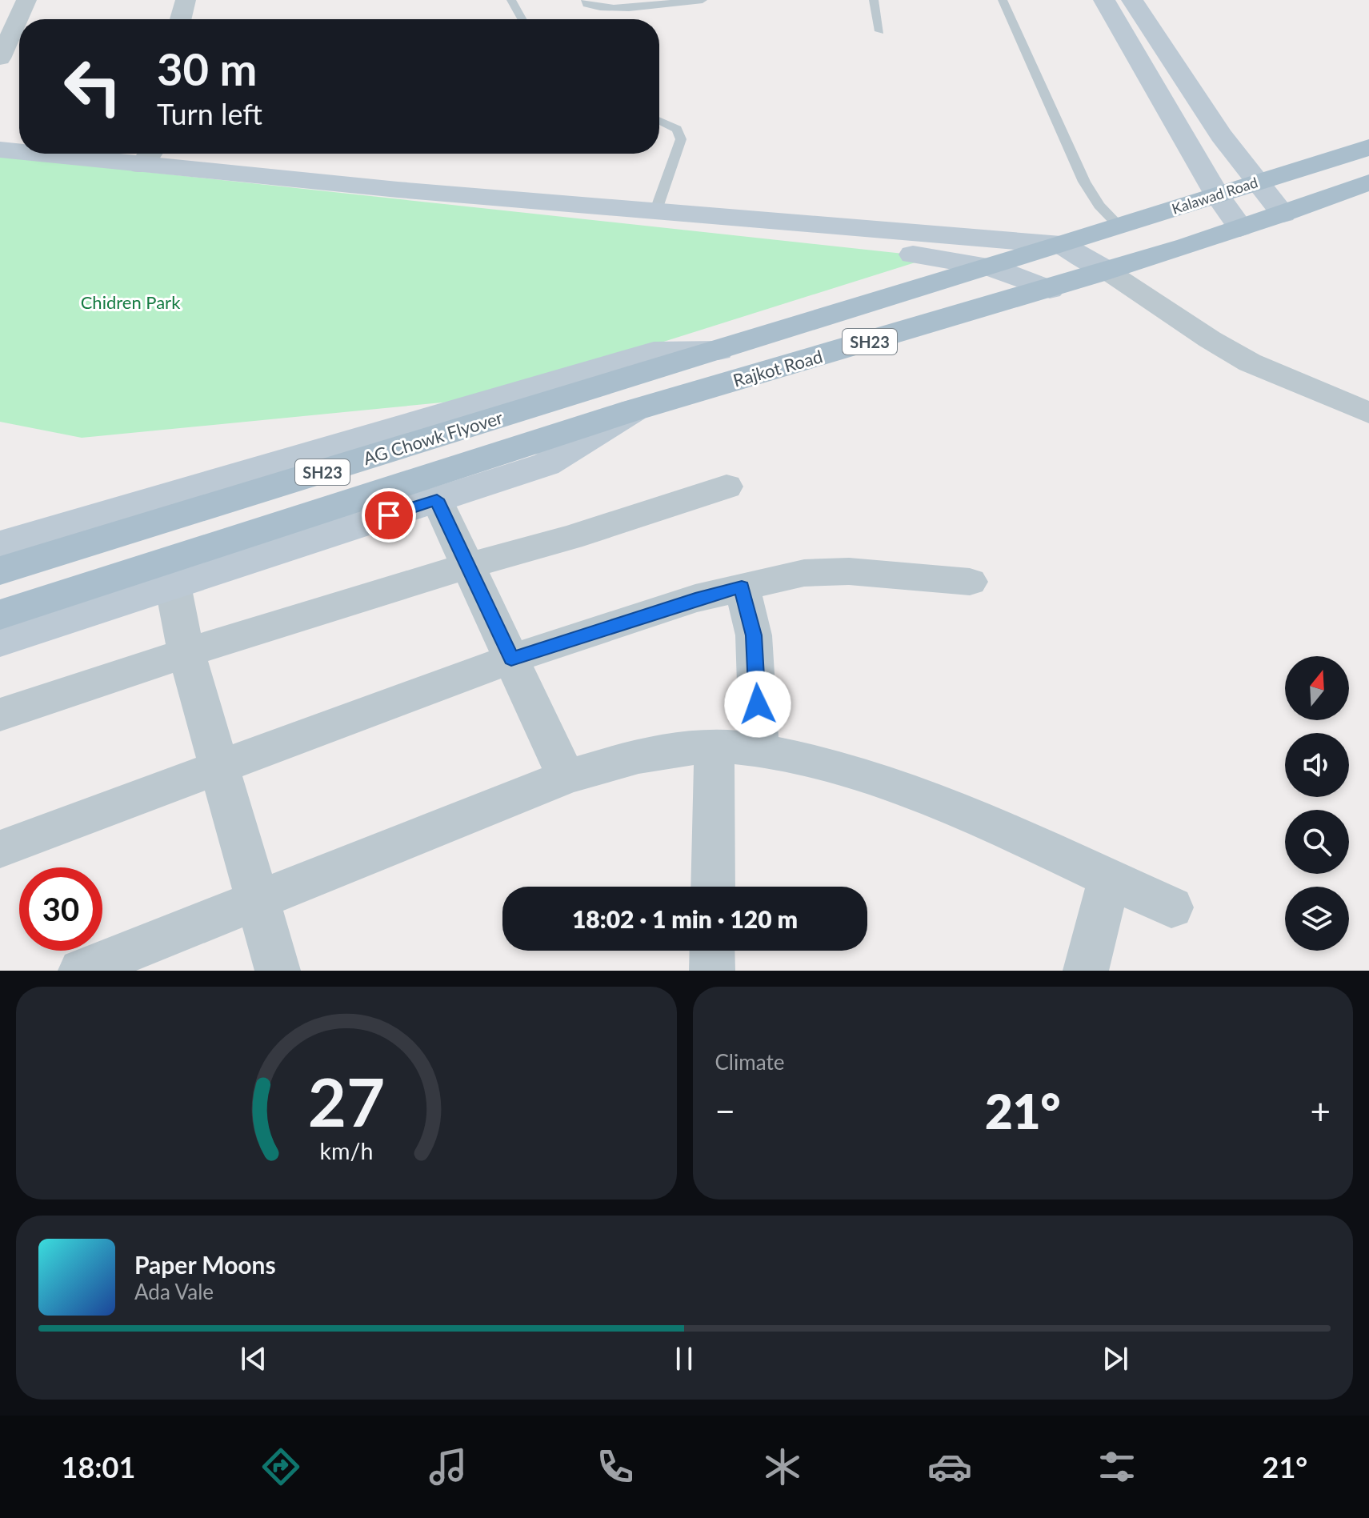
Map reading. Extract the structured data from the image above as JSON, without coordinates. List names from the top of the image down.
{
  "streets": {
    "main road": [
      "Kalawad Road",
      "SH23",
      "Rajkot Road",
      "AG Chowk Flyover"
    ]
  },
  "crossings": [
    ["Kalawad Road", "Rajkot Road"],
    ["SH23", "Rajkot Road"],
    ["Rajkot Road", "AG Chowk Flyover"]
  ],
  "parks": ["Chidren Park"],
  "north": "top",
  "page": {
    "turn": ["30 m", "Turn left"],
    "limit": "30",
    "trip": "18:02 · 1 min · 120 m",
    "tile": "Climate",
    "heat": ["−", "21°", "+"],
    "song": ["Paper Moons", "Ada Vale"],
    "tabs": ["18:01", "21°"],
    "gauge": ["27", "km/h"]
  }
}
